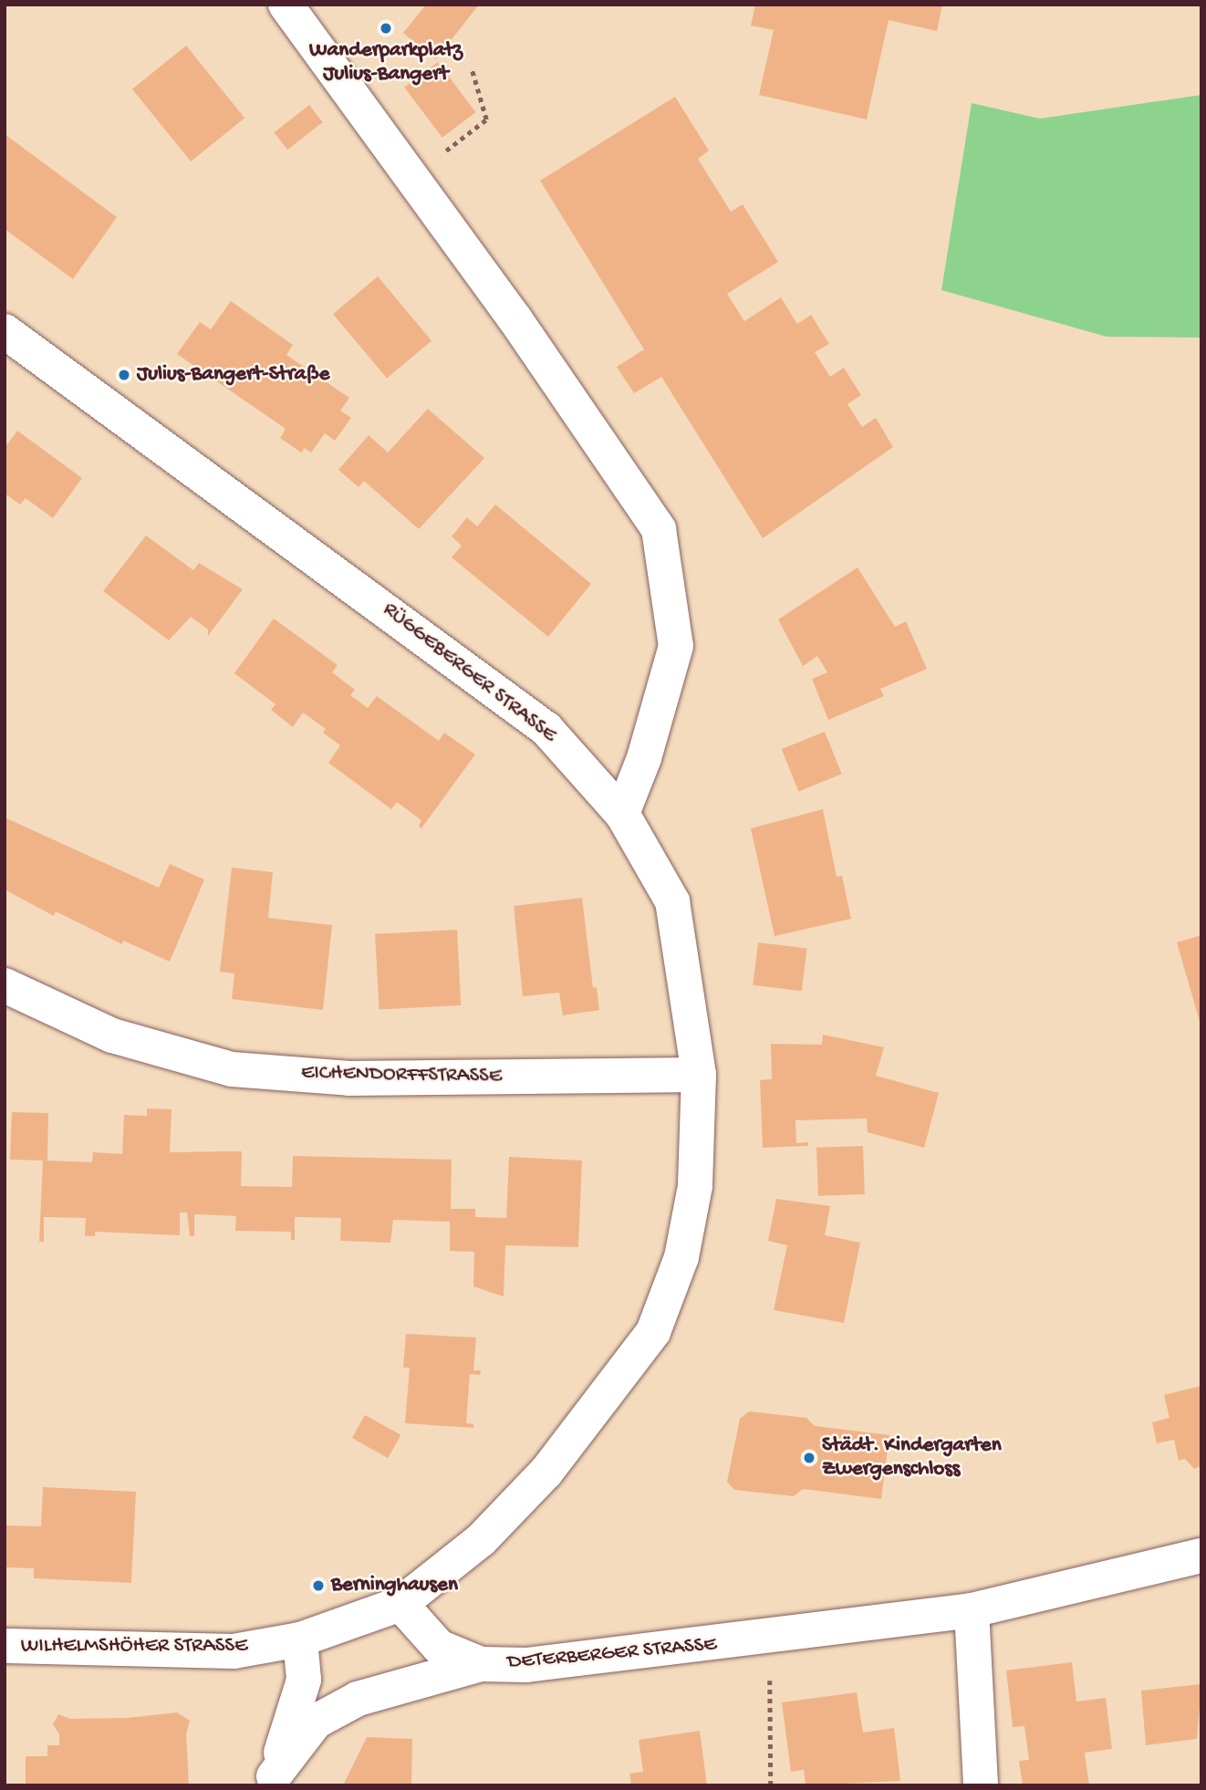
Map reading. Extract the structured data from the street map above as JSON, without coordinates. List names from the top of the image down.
{
  "streets": {
    "street": [
      "RÜGGEBERGER STRASSE",
      "EICHENDORFFSTRASSE",
      "WILHELMSHÖHER STRASSE",
      "DETERBERGER STRASSE"
    ]
  },
  "crossings": [
    ["RÜGGEBERGER STRASSE", "EICHENDORFFSTRASSE"],
    ["RÜGGEBERGER STRASSE", "WILHELMSHÖHER STRASSE"],
    ["RÜGGEBERGER STRASSE", "DETERBERGER STRASSE"]
  ],
  "places": [
    "Wanderparkplatz Julius-Bangert",
    "Julius-Bangert-Straße",
    "Städt. Kindergarten Zwergenschloss",
    "Berninghausen"
  ]
}
